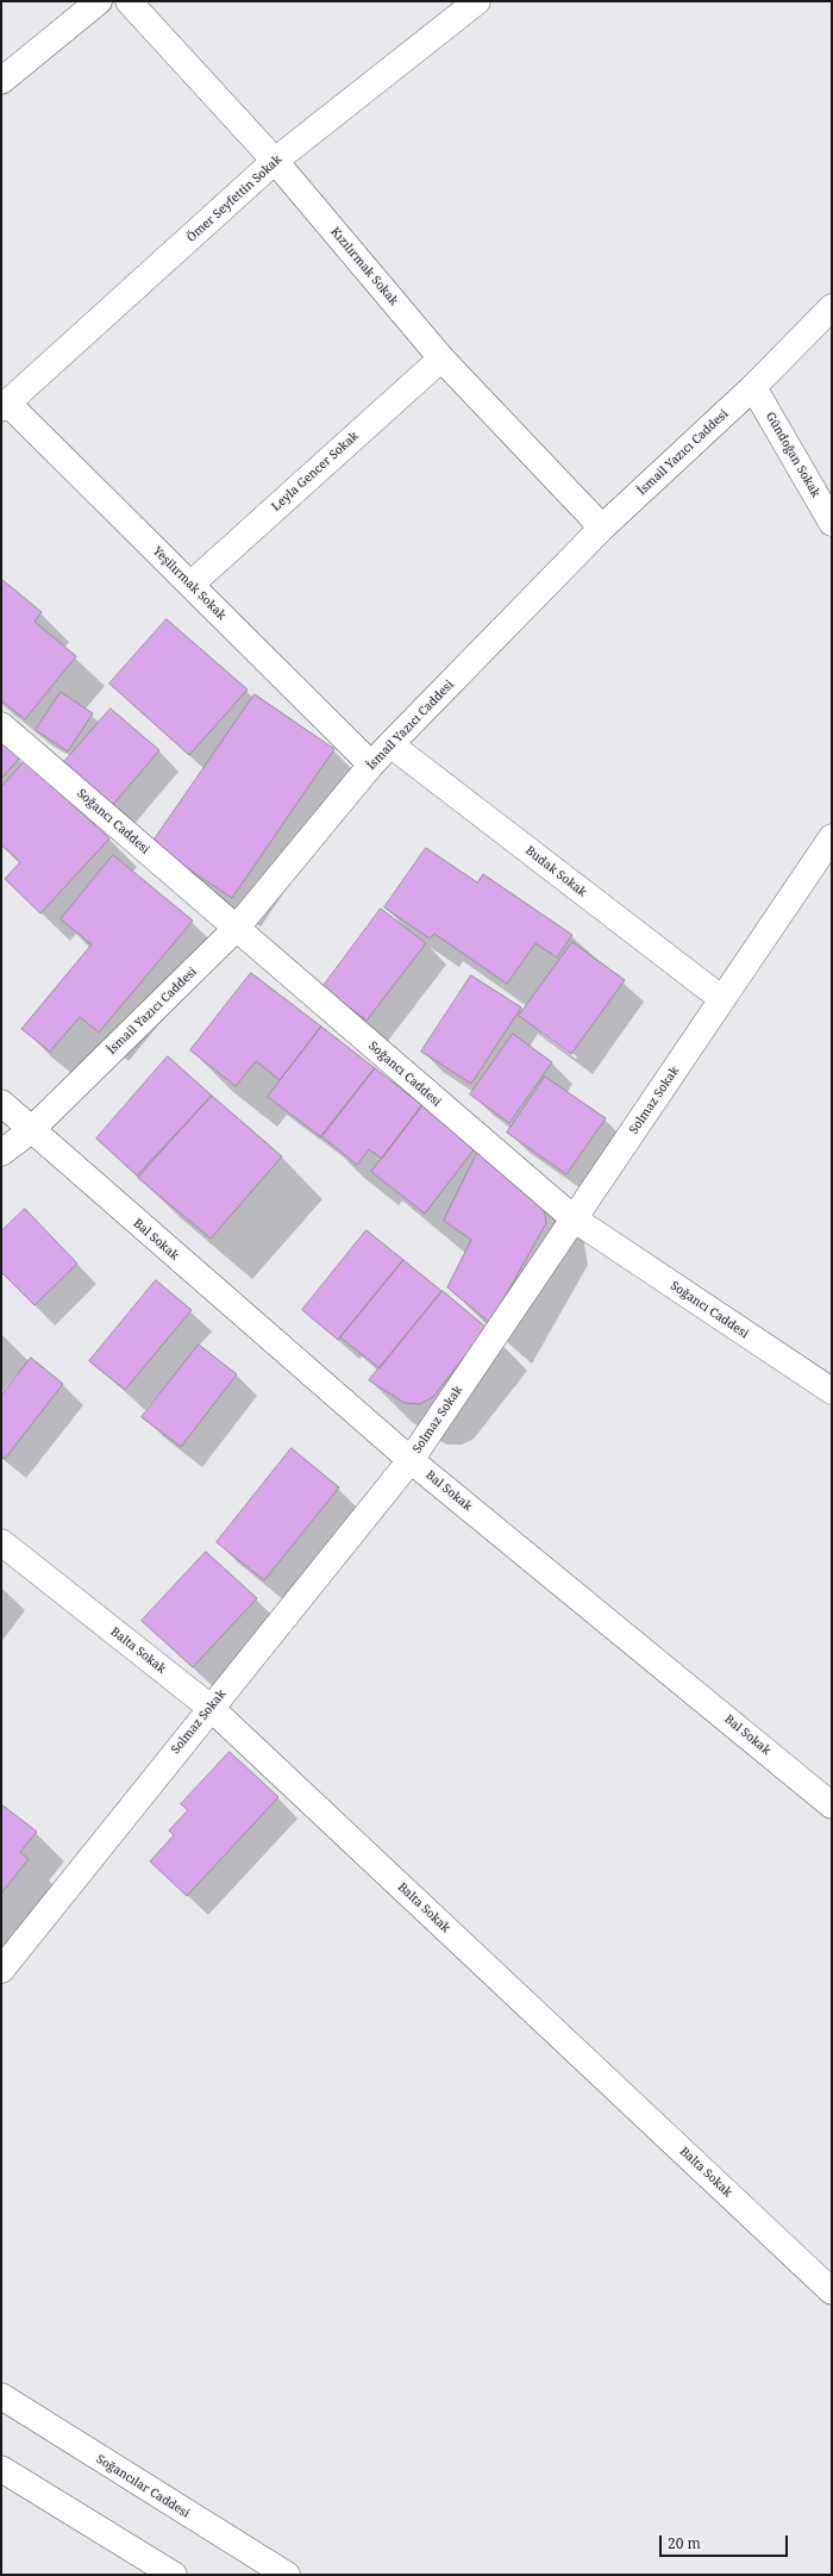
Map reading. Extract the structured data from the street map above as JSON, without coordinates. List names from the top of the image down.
{
  "streets": {
    "street": [
      "Ömer Seyfettin Sokak",
      "Kızılırmak Sokak",
      "İsmail Yazıcı Caddesi",
      "Gündoğan Sokak",
      "Leyla Gencer Sokak",
      "Yeşilırmak Sokak",
      "Soğancı Caddesi",
      "Budak Sokak",
      "Solmaz Sokak",
      "Bal Sokak",
      "Balta Sokak",
      "Soğancılar Caddesi"
    ]
  },
  "crossings": [
    ["Ömer Seyfettin Sokak", "Kızılırmak Sokak"],
    ["Ömer Seyfettin Sokak", "Yeşilırmak Sokak"],
    ["Kızılırmak Sokak", "İsmail Yazıcı Caddesi"],
    ["Kızılırmak Sokak", "Leyla Gencer Sokak"],
    ["İsmail Yazıcı Caddesi", "Gündoğan Sokak"],
    ["İsmail Yazıcı Caddesi", "Yeşilırmak Sokak"],
    ["İsmail Yazıcı Caddesi", "Soğancı Caddesi"],
    ["İsmail Yazıcı Caddesi", "Budak Sokak"],
    ["İsmail Yazıcı Caddesi", "Bal Sokak"],
    ["Leyla Gencer Sokak", "Yeşilırmak Sokak"],
    ["Soğancı Caddesi", "Solmaz Sokak"],
    ["Budak Sokak", "Solmaz Sokak"],
    ["Solmaz Sokak", "Bal Sokak"],
    ["Solmaz Sokak", "Balta Sokak"]
  ],
  "scale_bar": "20 m"
}
